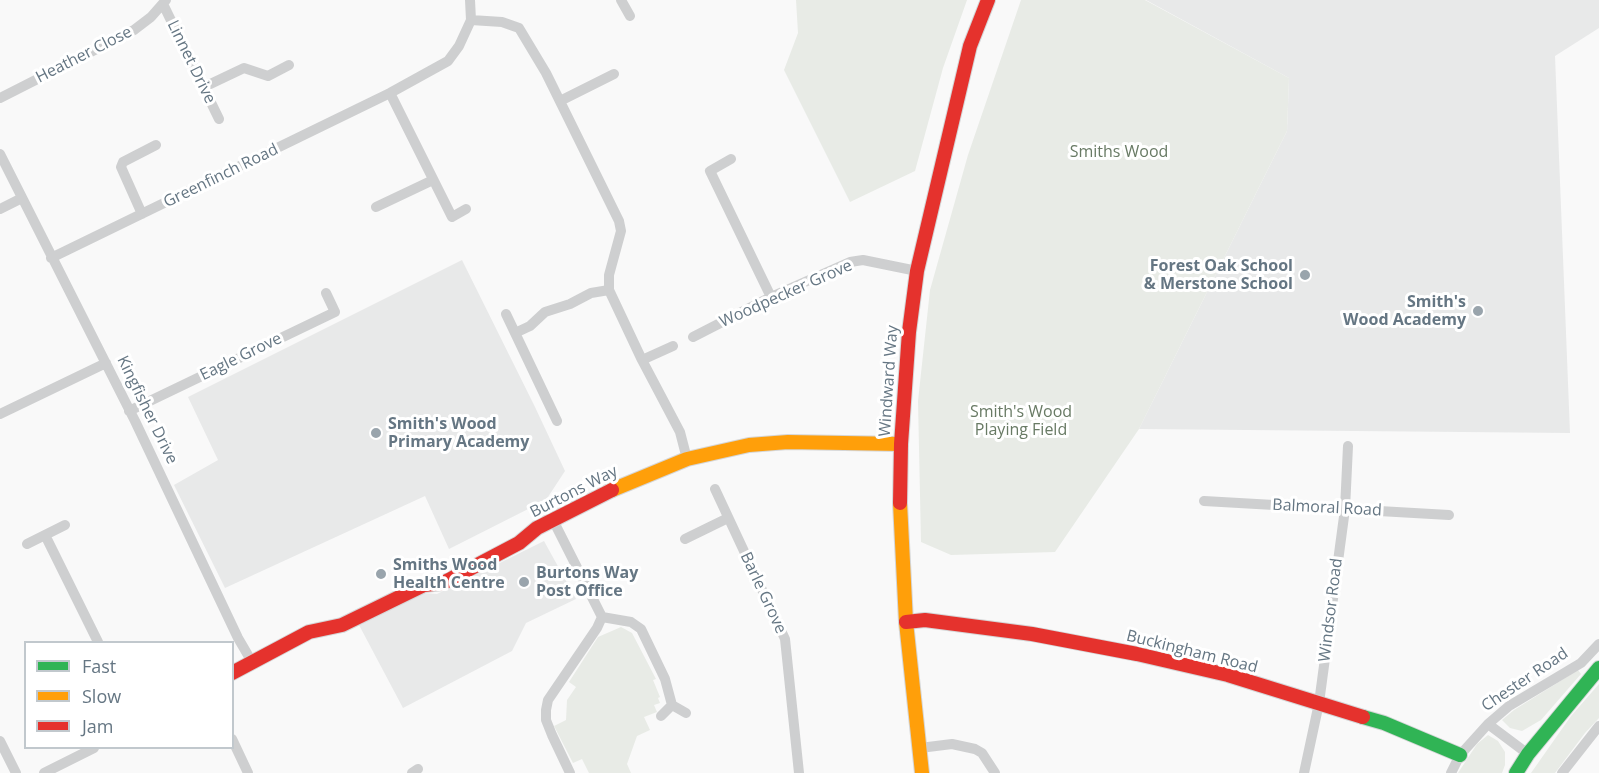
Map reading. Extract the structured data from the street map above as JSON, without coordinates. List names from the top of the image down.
{
  "streets": {
    "street": [
      "Heather Close",
      "Linnet Drive",
      "Greenfinch Road",
      "Woodpecker Grove",
      "Eagle Grove",
      "Windward Way",
      "Kingfisher Drive",
      "Burtons Way",
      "Balmoral Road",
      "Barle Grove",
      "Windsor Road",
      "Buckingham Road",
      "Chester Road"
    ]
  },
  "crossings": [
    ["Heather Close", "Linnet Drive"],
    ["Greenfinch Road", "Kingfisher Drive"],
    ["Woodpecker Grove", "Windward Way"],
    ["Eagle Grove", "Kingfisher Drive"],
    ["Windward Way", "Burtons Way"],
    ["Windward Way", "Buckingham Road"],
    ["Kingfisher Drive", "Burtons Way"],
    ["Balmoral Road", "Windsor Road"],
    ["Windsor Road", "Buckingham Road"],
    ["Buckingham Road", "Chester Road"]
  ],
  "parks": ["Smiths Wood", "Smith's Wood Playing Field"],
  "places": [
    "Forest Oak School & Merstone School",
    "Smith's Wood Academy",
    "Smith's Wood Primary Academy",
    "Smiths Wood Health Centre",
    "Burtons Way Post Office"
  ],
  "legend": ["Fast", "Slow", "Jam"]
}
